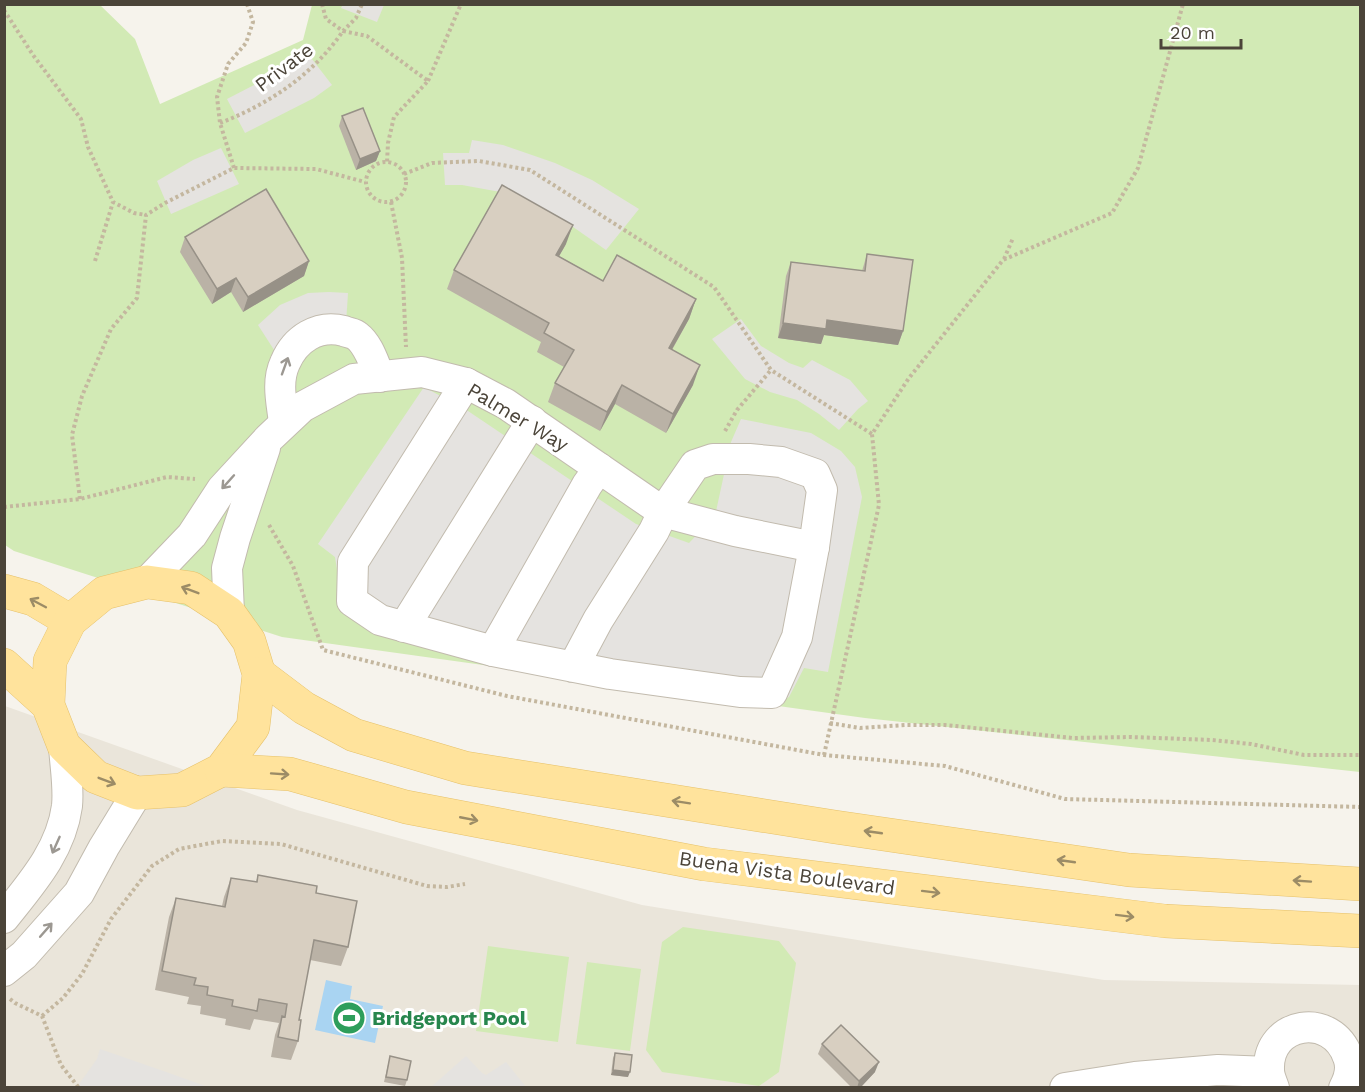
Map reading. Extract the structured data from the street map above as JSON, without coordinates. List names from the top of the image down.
{
  "streets": {
    "main road": ["Buena Vista Boulevard"],
    "street": ["Palmer Way"],
    "path": ["Private"]
  },
  "crossings": [
    ["Palmer Way", "Buena Vista Boulevard"]
  ],
  "places": {
    "sports": ["Bridgeport Pool"]
  },
  "scale_bar": "20 m"
}
